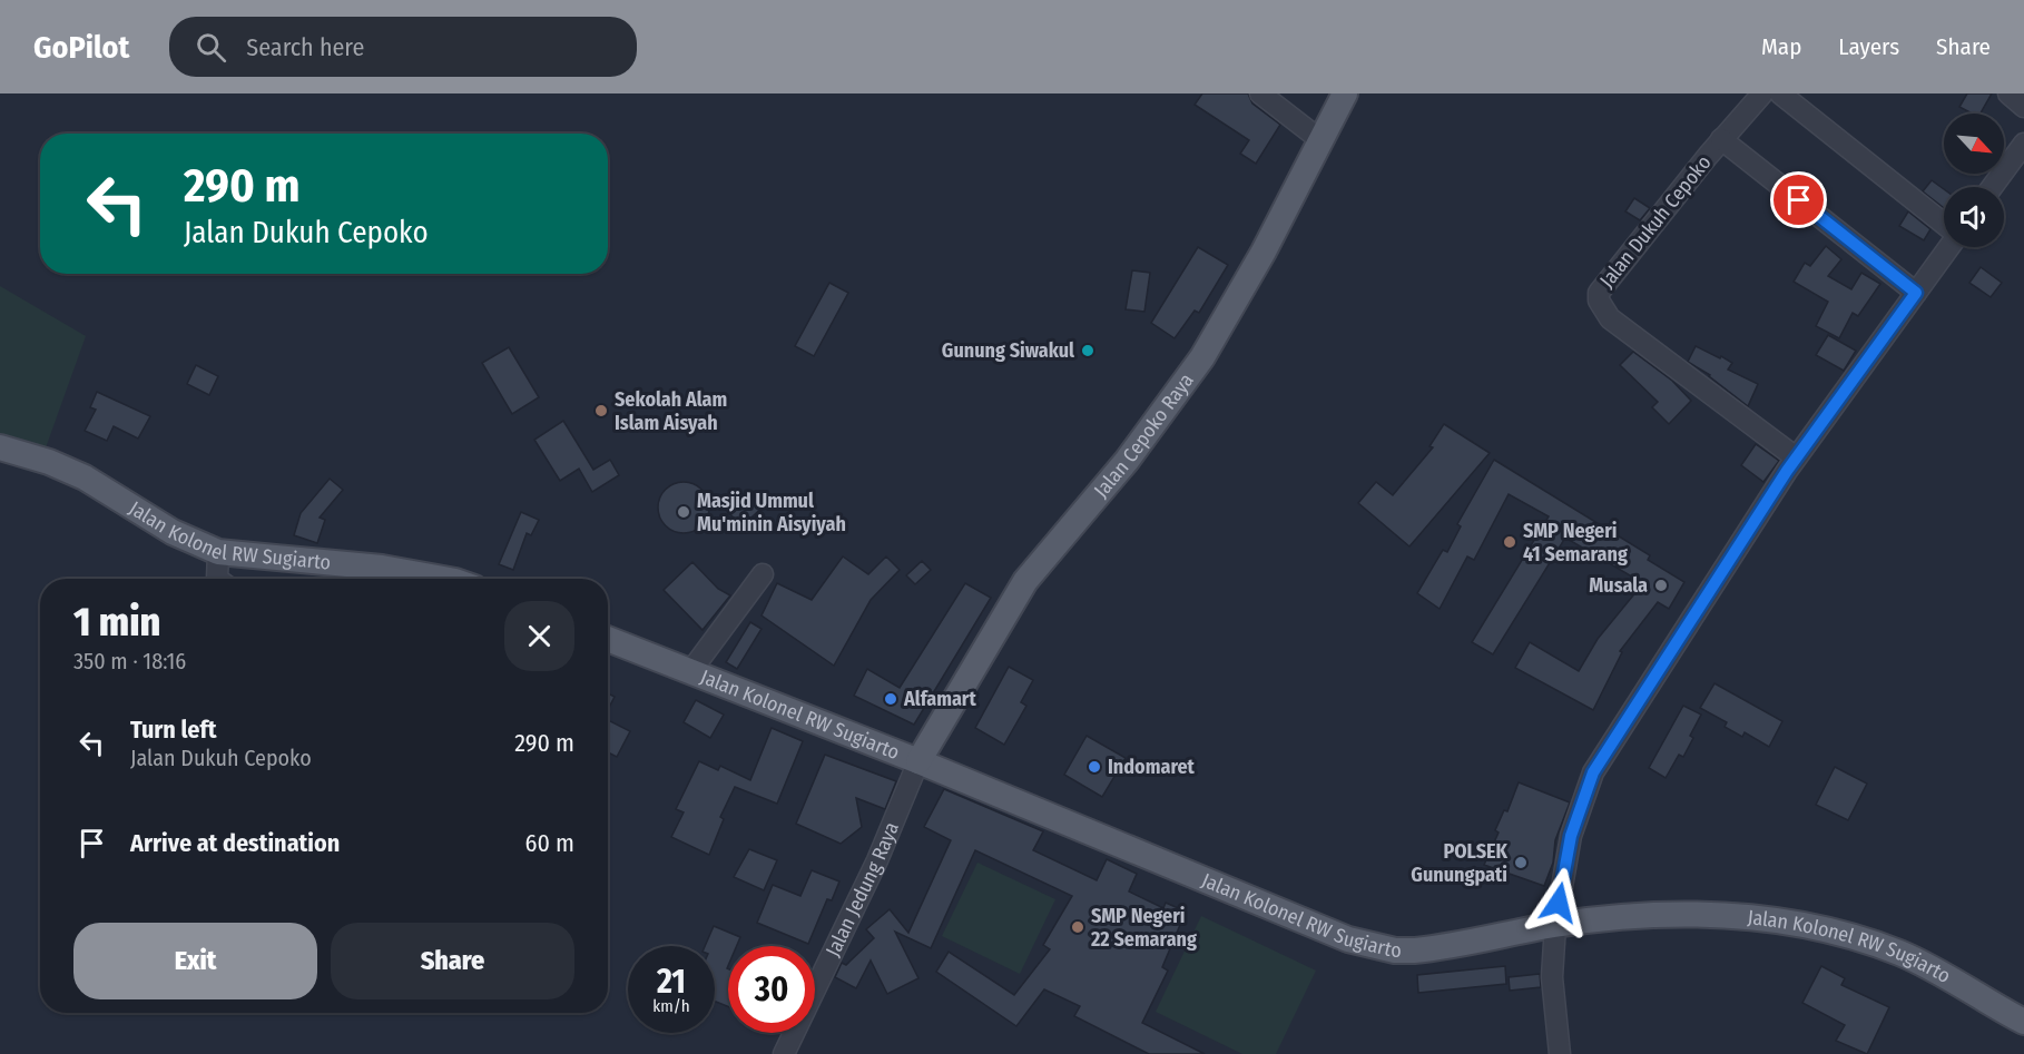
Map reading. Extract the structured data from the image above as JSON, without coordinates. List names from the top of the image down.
{
  "streets": {
    "main road": ["Jalan Cepoko Raya", "Jalan Kolonel RW Sugiarto"],
    "street": ["Jalan Dukuh Cepoko", "Jalan Jedung Raya"]
  },
  "crossings": [
    ["Jalan Cepoko Raya", "Jalan Kolonel RW Sugiarto"],
    ["Jalan Cepoko Raya", "Jalan Jedung Raya"],
    ["Jalan Kolonel RW Sugiarto", "Jalan Jedung Raya"]
  ],
  "places": [
    "Gunung Siwakul",
    "Sekolah Alam Islam Aisyah",
    "Masjid Ummul Mu'minin Aisyiyah",
    "SMP Negeri 41 Semarang",
    "Musala",
    "Alfamart",
    "Indomaret",
    "POLSEK Gunungpati",
    "SMP Negeri 22 Semarang"
  ],
  "north": "bottom right",
  "page": {
    "header": "GoPilot",
    "search": "Search here",
    "nav": ["Map", "Layers", "Share"],
    "turn": ["290 m", "Jalan Dukuh Cepoko"],
    "heading": ["1 min", "350 m · 18:16"],
    "list": [
      {
        "name": "Turn left",
        "note": "Jalan Dukuh Cepoko",
        "value": "290 m"
      },
      {
        "name": "Arrive at destination",
        "value": "60 m"
      }
    ],
    "buttons": ["Exit", "Share"],
    "speed": "21 km/h",
    "limit": "30"
  }
}
